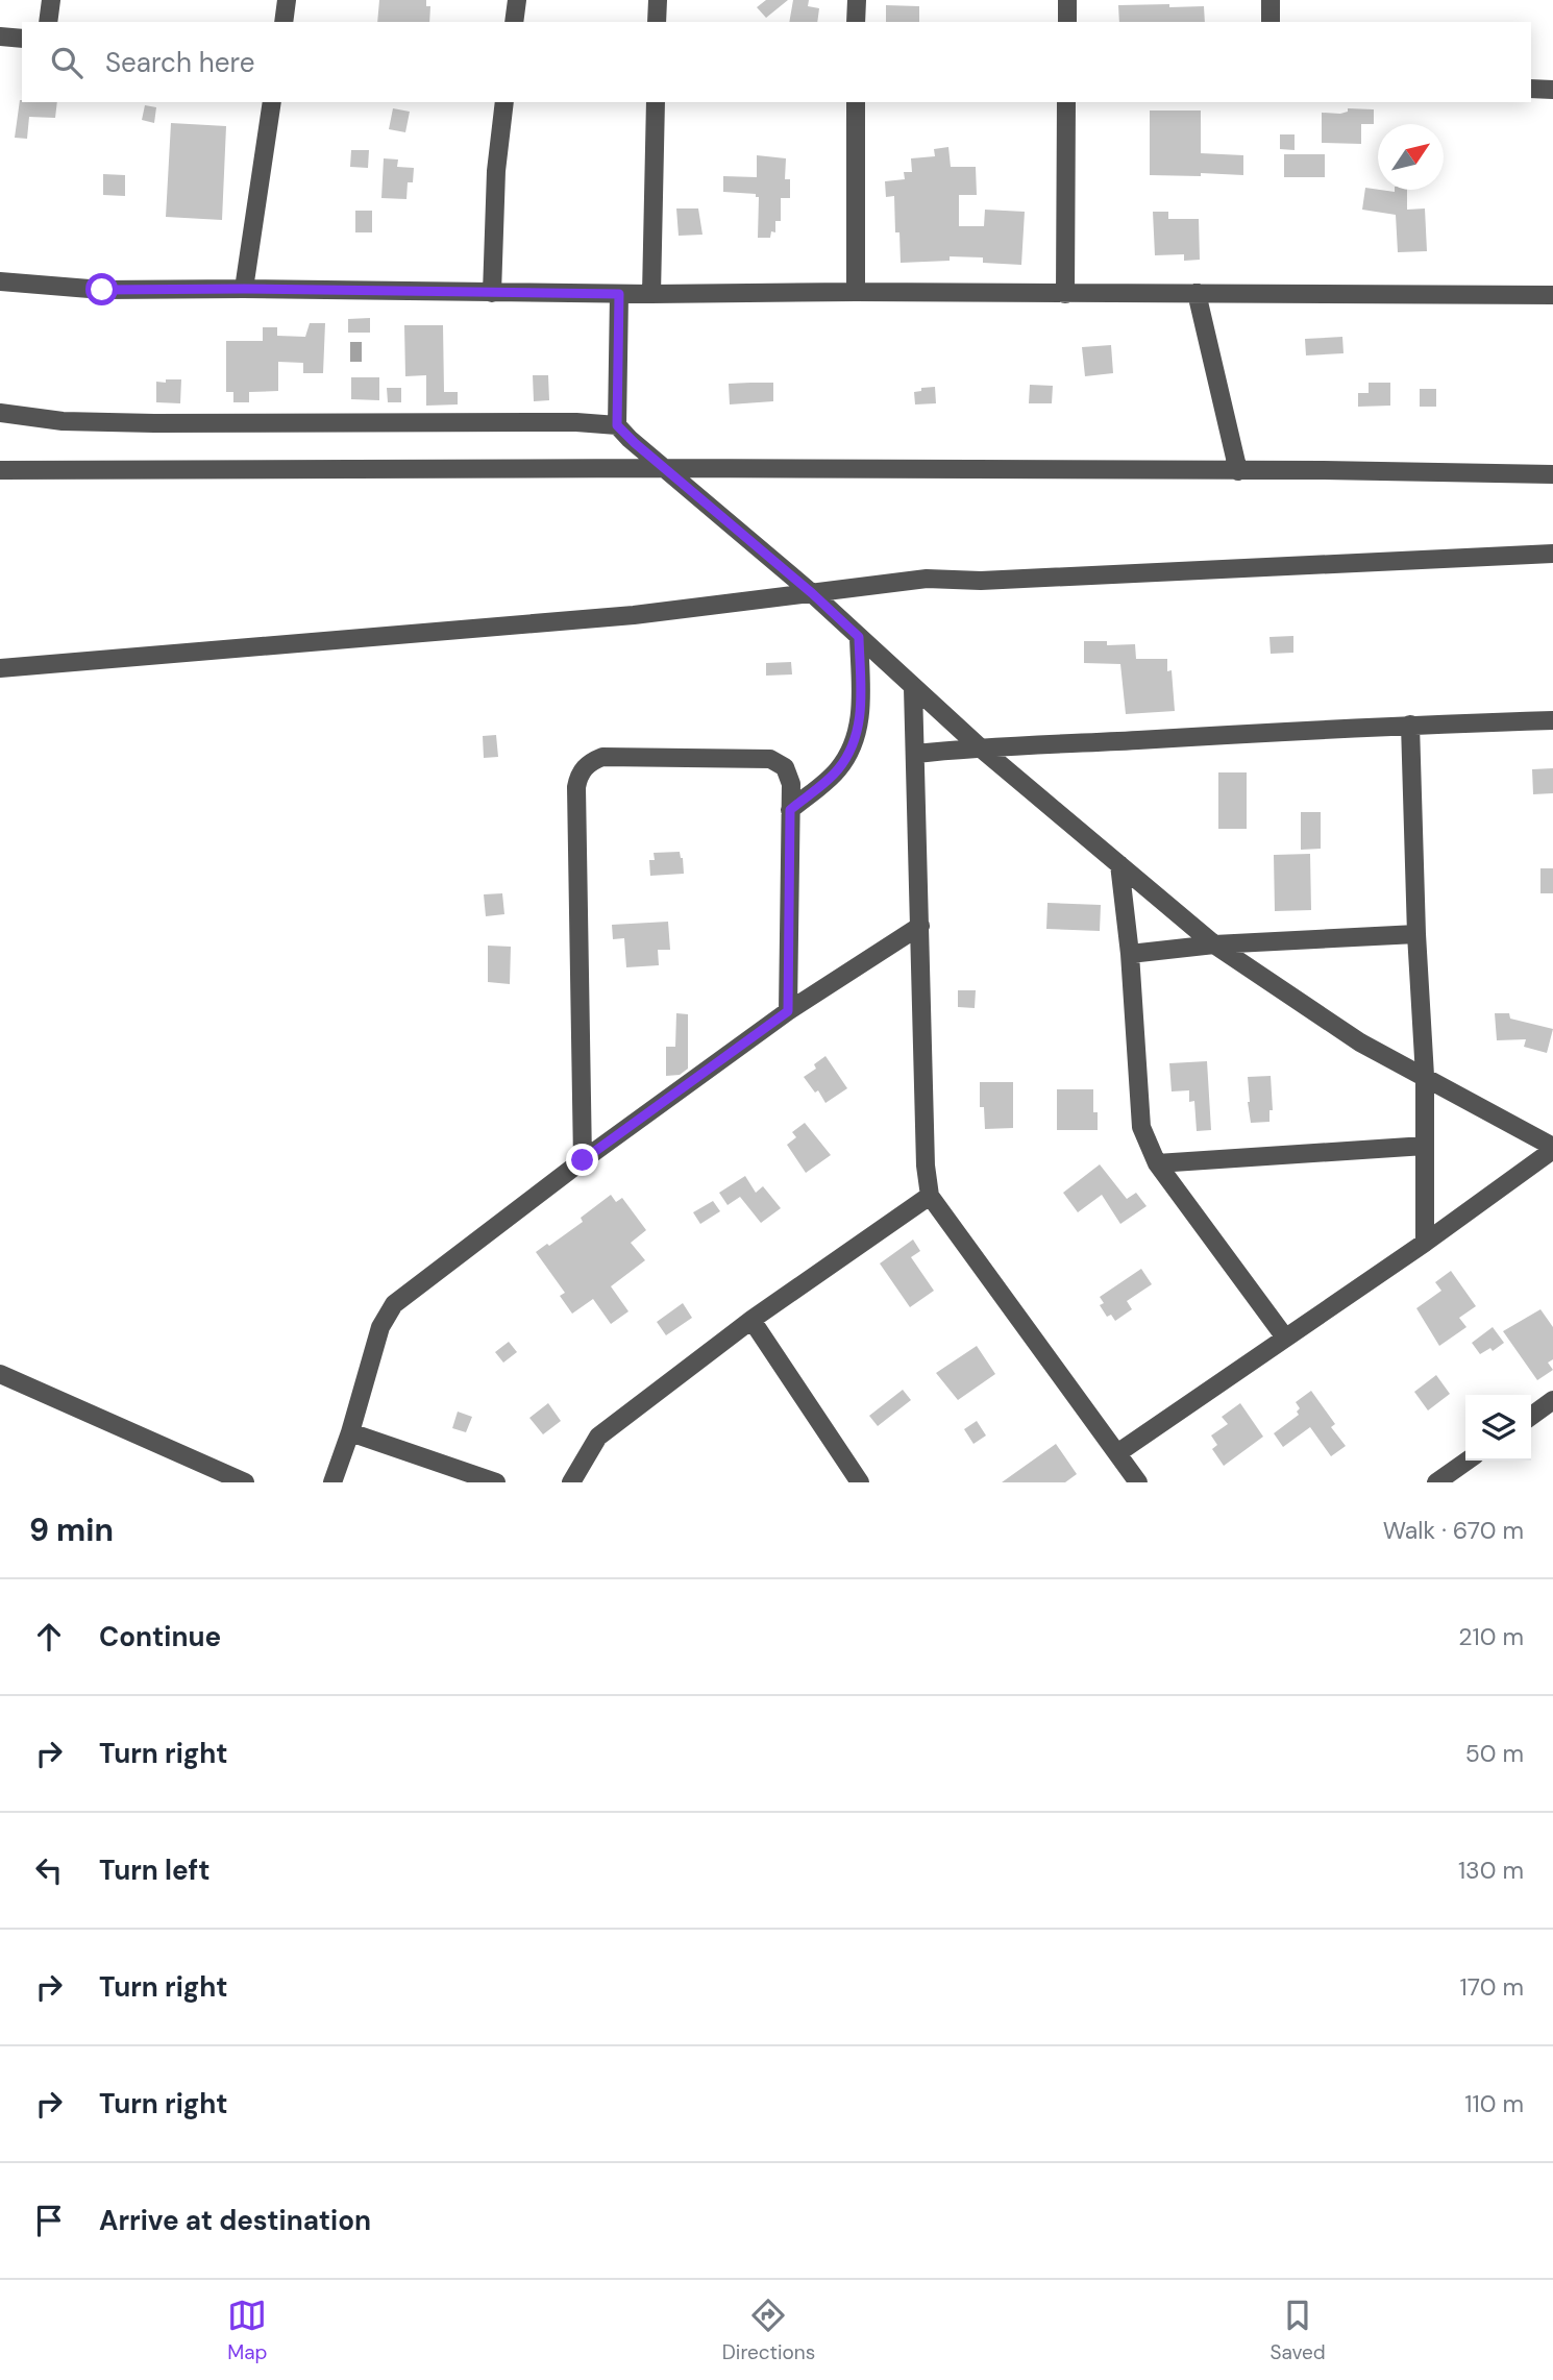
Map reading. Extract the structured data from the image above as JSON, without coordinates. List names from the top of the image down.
{
  "north": "top right",
  "page": {
    "search": "Search here",
    "heading": ["9 min", "Walk · 670 m"],
    "list": [
      ["Continue", "210 m"],
      ["Turn right", "50 m"],
      ["Turn left", "130 m"],
      ["Turn right", "170 m"],
      ["Turn right", "110 m"],
      "Arrive at destination"
    ],
    "nav": ["Map", "Directions", "Saved"]
  }
}
